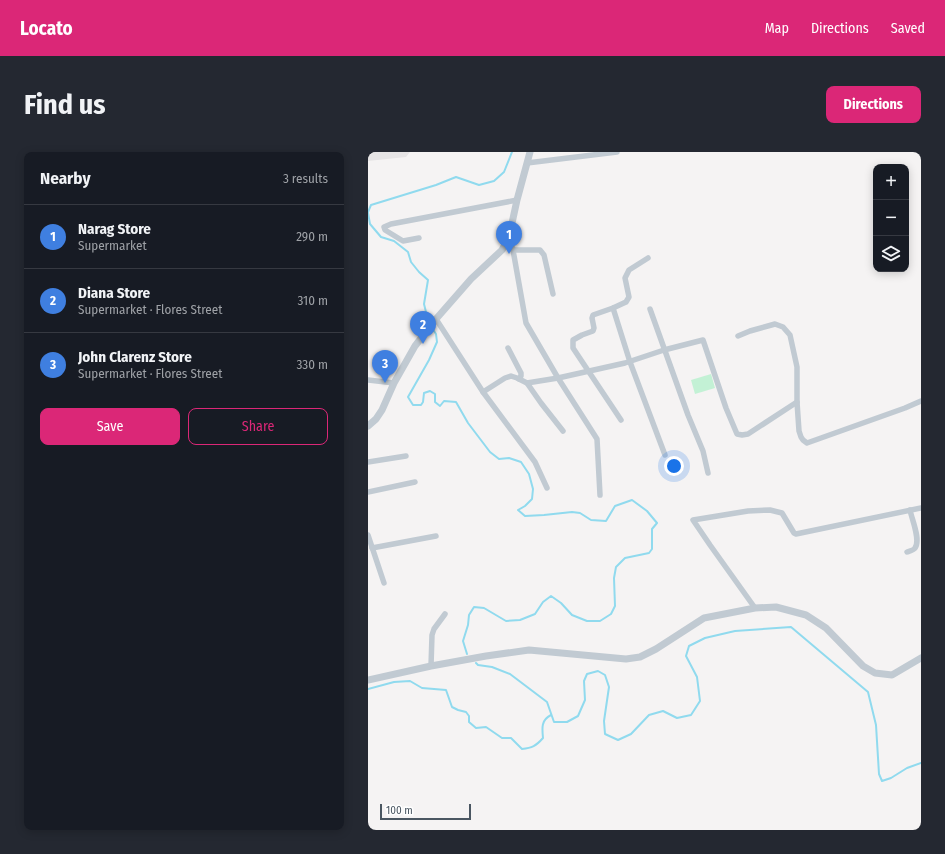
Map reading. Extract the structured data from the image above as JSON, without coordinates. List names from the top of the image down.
{
  "scale_bar": "100 m",
  "page": {
    "header": "Locato",
    "nav": ["Map", "Directions", "Saved"],
    "buttons": [
      "Directions",
      ["Save", "Share"]
    ],
    "title": "Find us",
    "heading": ["Nearby", "3 results"],
    "map_buttons": ["+", "−"],
    "list": [
      {
        "mark": "1",
        "name": "Narag Store",
        "note": "Supermarket",
        "value": "290 m"
      },
      {
        "mark": "2",
        "name": "Diana Store",
        "note": "Supermarket · Flores Street",
        "value": "310 m"
      },
      {
        "mark": "3",
        "name": "John Clarenz Store",
        "note": "Supermarket · Flores Street",
        "value": "330 m"
      }
    ],
    "pins": ["1", "2", "3"],
    "scale": "100 m"
  }
}
